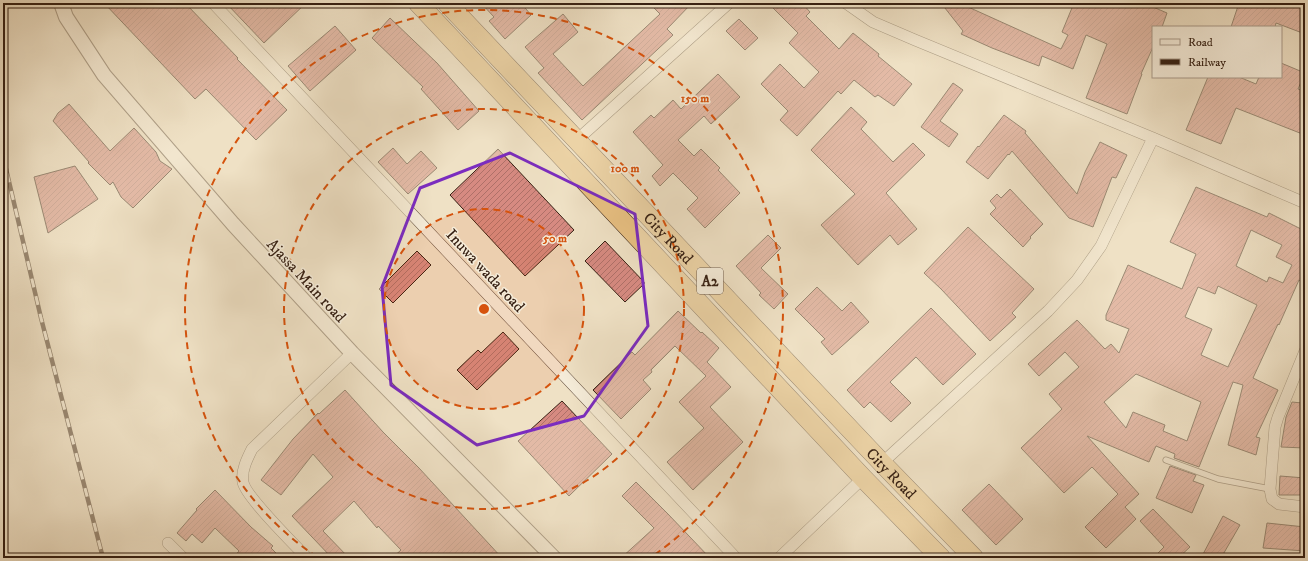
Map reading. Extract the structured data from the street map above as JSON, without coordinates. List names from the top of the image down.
{
  "streets": {
    "highway": ["City Road", "A2"],
    "street": ["Inuwa wada road", "Ajassa Main road"]
  },
  "legend": ["Road", "Railway"],
  "rings": ["150 m", "100 m", "50 m"]
}
